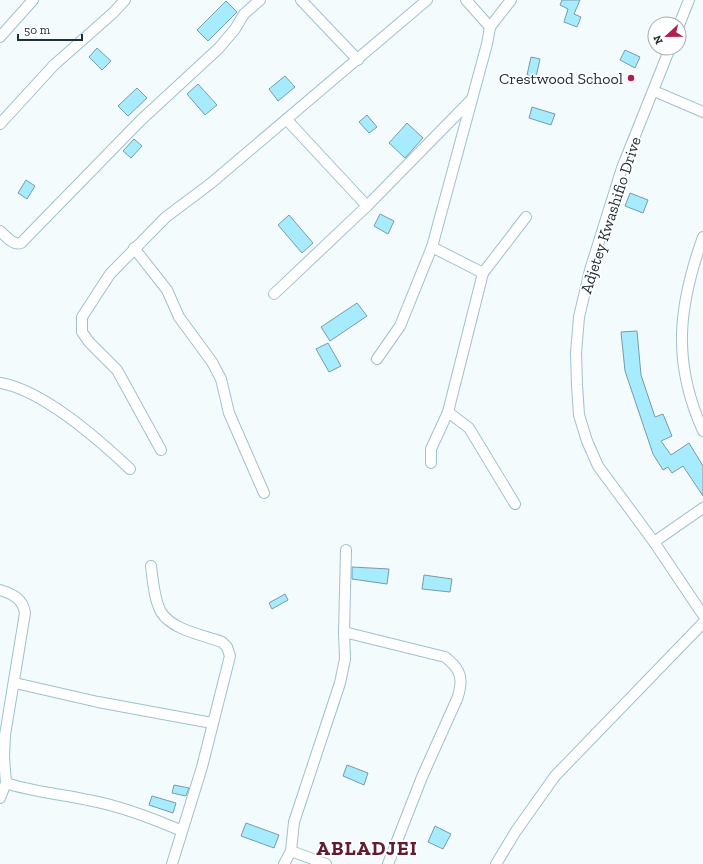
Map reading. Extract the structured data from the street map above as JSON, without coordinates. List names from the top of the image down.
{
  "streets": {
    "street": ["Adjetey Kwashifio Drive"]
  },
  "districts": ["ABLADJEI"],
  "places": ["Crestwood School"],
  "scale_bar": "50 m",
  "north": "left"
}
